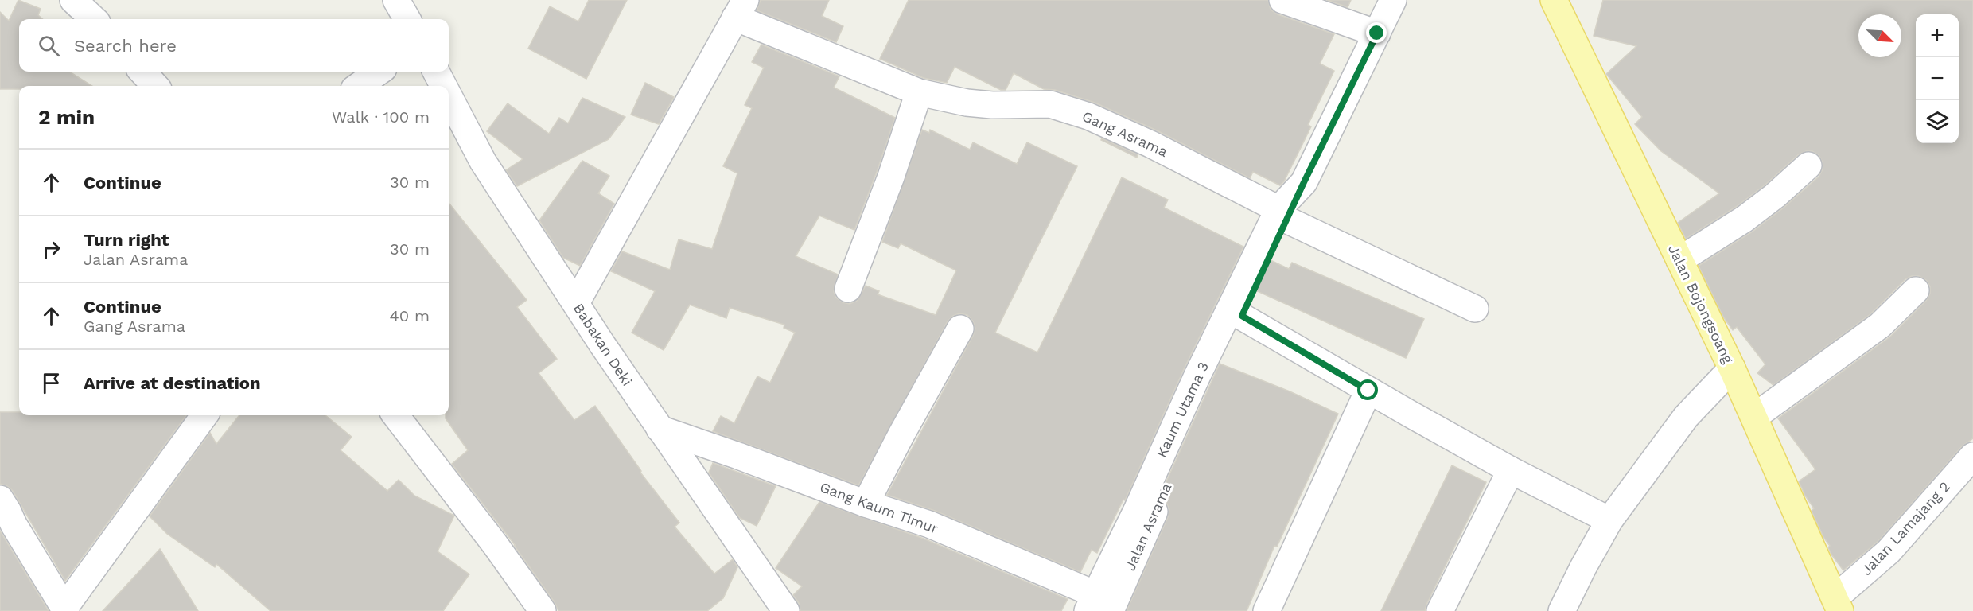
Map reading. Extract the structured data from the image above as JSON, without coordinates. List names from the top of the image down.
{
  "streets": {
    "main road": ["Jalan Bojongsoang"],
    "street": [
      "Gang Asrama",
      "Babakan Deki",
      "Kaum Utama 3",
      "Gang Kaum Timur",
      "Jalan Lamajang 2"
    ]
  },
  "crossings": [
    ["Gang Asrama", "Kaum Utama 3"],
    ["Jalan Bojongsoang", "Jalan Lamajang 2"],
    ["Babakan Deki", "Gang Kaum Timur"],
    ["Kaum Utama 3", "Gang Kaum Timur"]
  ],
  "north": "bottom right",
  "page": {
    "map_buttons": ["+", "−"],
    "search": "Search here",
    "heading": ["2 min", "Walk · 100 m"],
    "list": [
      ["Continue", "30 m"],
      ["Turn right", "Jalan Asrama", "30 m"],
      ["Continue", "Gang Asrama", "40 m"],
      "Arrive at destination"
    ]
  }
}
